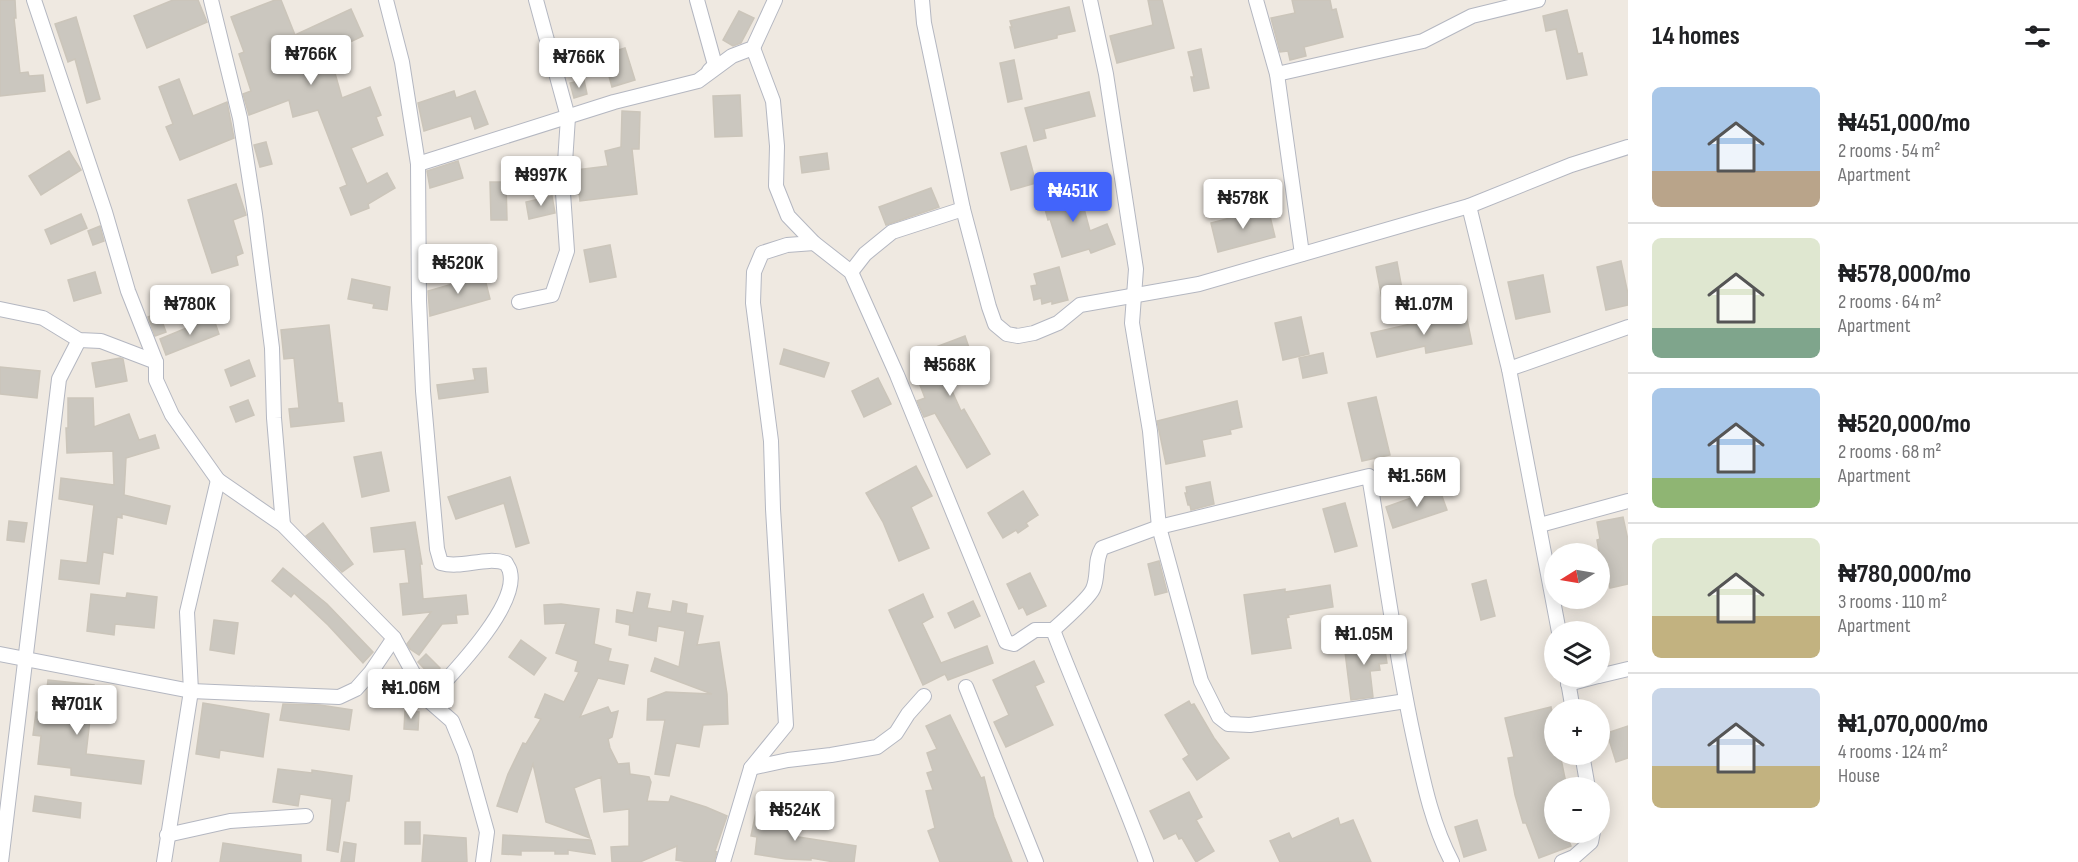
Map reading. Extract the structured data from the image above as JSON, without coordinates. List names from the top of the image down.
{
  "north": "left",
  "page": {
    "heading": "14 homes",
    "price": [
      "₦766K",
      "₦766K",
      "₦997K",
      "₦451K",
      "₦578K",
      "₦520K",
      "₦780K",
      "₦1.07M",
      "₦568K",
      "₦1.56M",
      "₦1.05M",
      "₦1.06M",
      "₦701K",
      "₦524K"
    ],
    "list": [
      {
        "name": "₦451,000/mo",
        "note": "2 rooms · 54 m² · Apartment"
      },
      {
        "name": "₦578,000/mo",
        "note": "2 rooms · 64 m² · Apartment"
      },
      {
        "name": "₦520,000/mo",
        "note": "2 rooms · 68 m² · Apartment"
      },
      {
        "name": "₦780,000/mo",
        "note": "3 rooms · 110 m² · Apartment"
      },
      {
        "name": "₦1,070,000/mo",
        "note": "4 rooms · 124 m² · House"
      }
    ],
    "map_buttons": ["+", "−"]
  }
}
